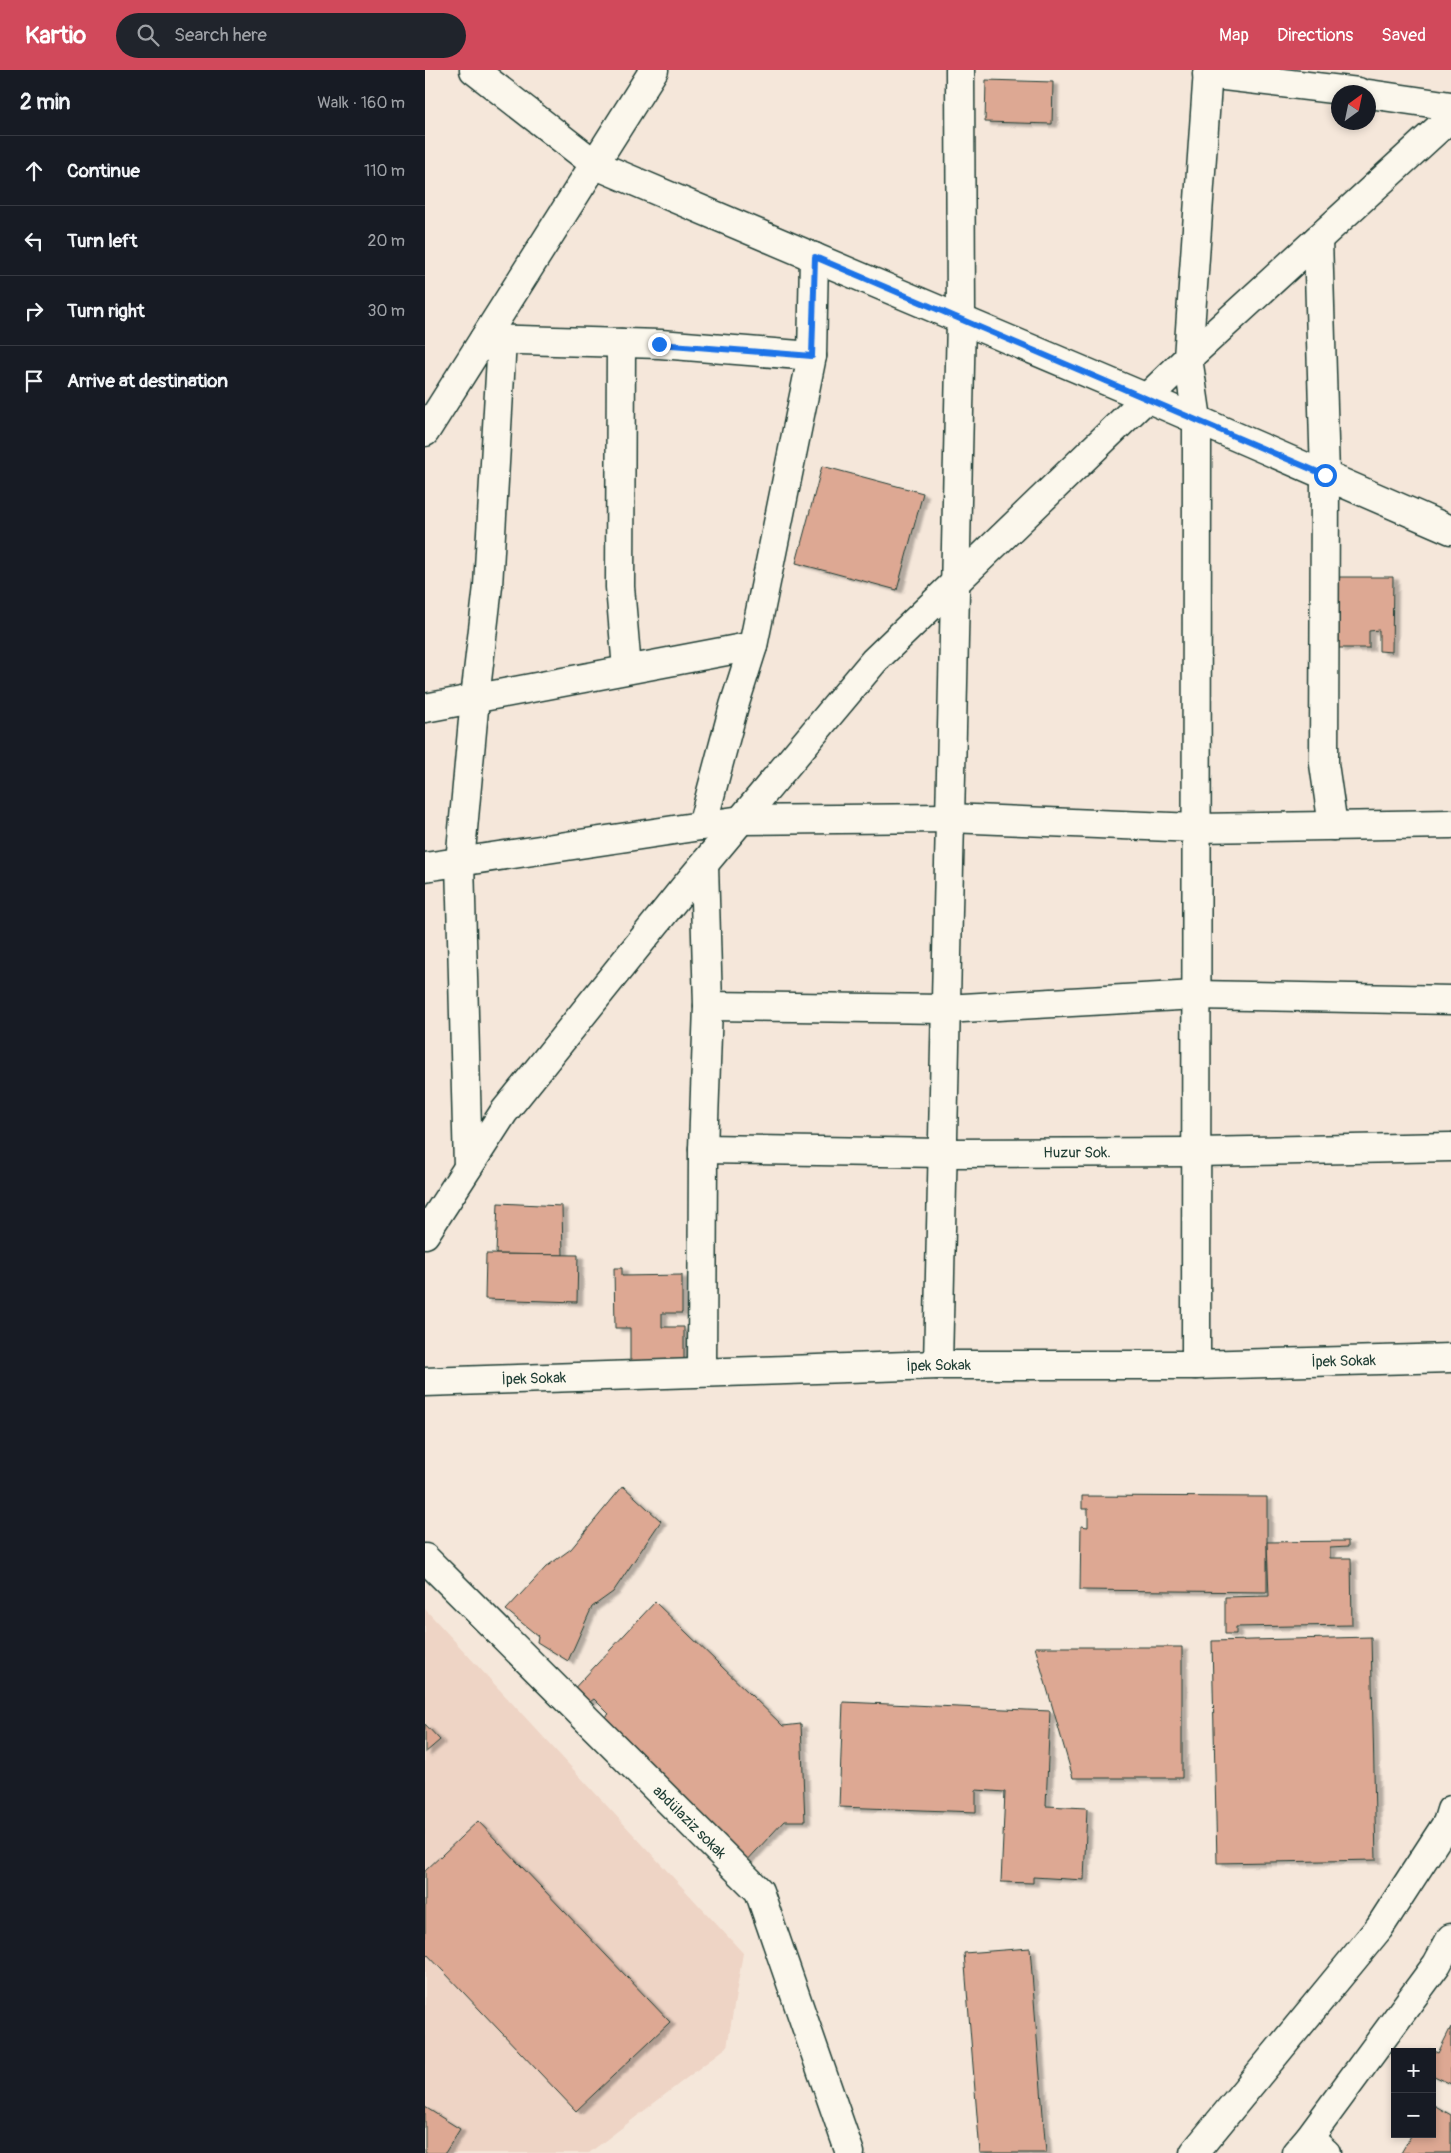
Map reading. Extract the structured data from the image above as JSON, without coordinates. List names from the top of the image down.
{
  "streets": {
    "street": ["Huzur Sok.", "İpek Sokak", "abdülaziz sokak"]
  },
  "north": "top right",
  "page": {
    "header": "Kartio",
    "search": "Search here",
    "nav": ["Map", "Directions", "Saved"],
    "heading": ["2 min", "Walk · 160 m"],
    "list": [
      ["Continue", "110 m"],
      ["Turn left", "20 m"],
      ["Turn right", "30 m"],
      "Arrive at destination"
    ],
    "map_buttons": ["+", "−"]
  }
}
